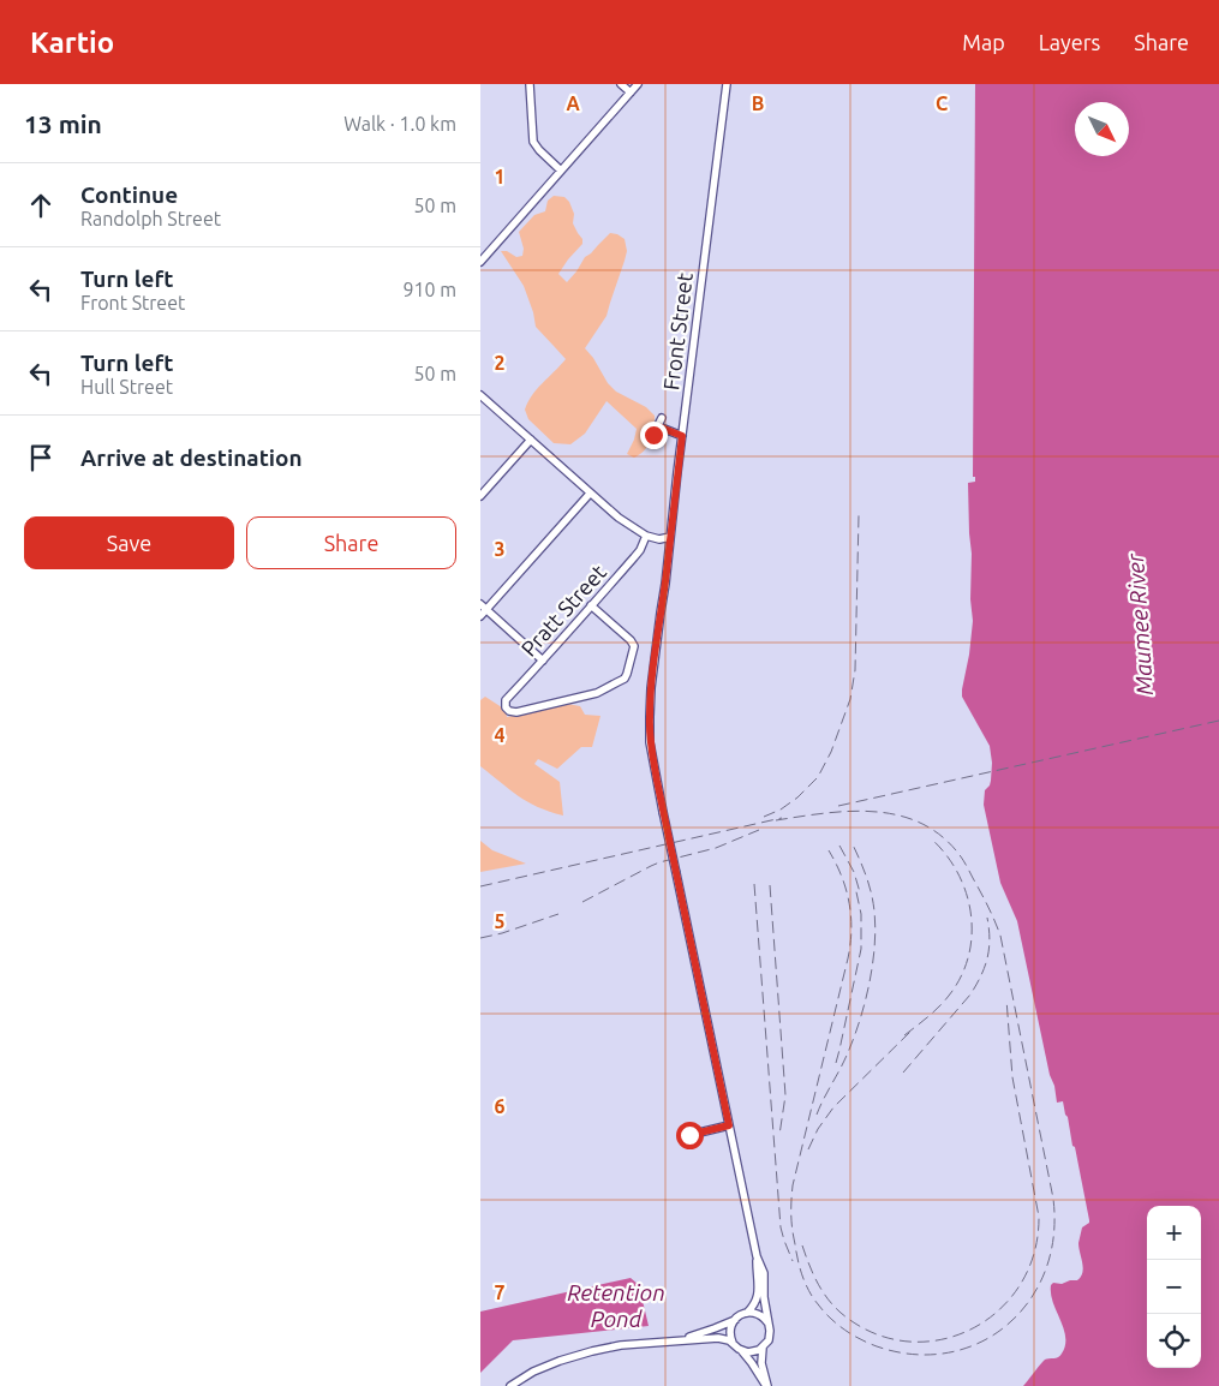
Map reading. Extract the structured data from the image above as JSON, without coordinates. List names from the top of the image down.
{
  "streets": {
    "street": ["Front Street", "Pratt Street"]
  },
  "water": ["Maumee River", "Retention Pond"],
  "north": "bottom right",
  "page": {
    "header": "Kartio",
    "nav": ["Map", "Layers", "Share"],
    "heading": ["13 min", "Walk · 1.0 km"],
    "list": [
      ["Continue", "Randolph Street", "50 m"],
      ["Turn left", "Front Street", "910 m"],
      ["Turn left", "Hull Street", "50 m"],
      "Arrive at destination"
    ],
    "buttons": ["Save", "Share"],
    "map_buttons": ["+", "−"]
  },
  "grid": {
    "columns": ["A", "B", "C"],
    "rows": [
      "1",
      "2",
      "3",
      "4",
      "5",
      "6",
      "7"
    ]
  }
}
